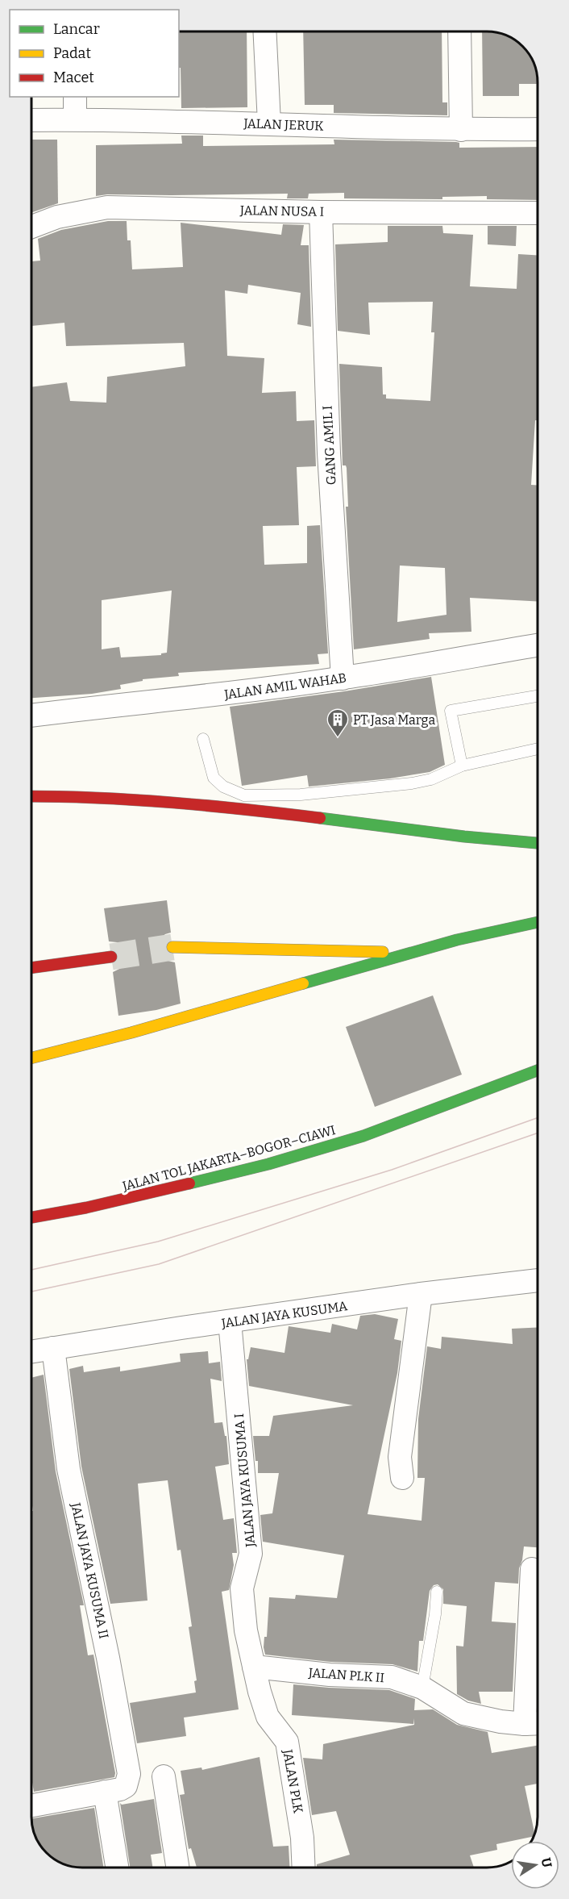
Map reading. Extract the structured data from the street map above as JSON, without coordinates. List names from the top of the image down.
{
  "streets": {
    "highway": ["JALAN TOL JAKARTA–BOGOR–CIAWI"],
    "street": [
      "JALAN JERUK",
      "JALAN NUSA I",
      "GANG AMIL I",
      "JALAN AMIL WAHAB",
      "JALAN JAYA KUSUMA",
      "JALAN JAYA KUSUMA I",
      "JALAN JAYA KUSUMA II",
      "JALAN PLK II",
      "JALAN PLK"
    ]
  },
  "crossings": [
    ["JALAN NUSA I", "GANG AMIL I"],
    ["GANG AMIL I", "JALAN AMIL WAHAB"],
    ["JALAN JAYA KUSUMA", "JALAN JAYA KUSUMA I"],
    ["JALAN JAYA KUSUMA", "JALAN JAYA KUSUMA II"],
    ["JALAN JAYA KUSUMA I", "JALAN PLK II"],
    ["JALAN JAYA KUSUMA I", "JALAN PLK"],
    ["JALAN PLK II", "JALAN PLK"]
  ],
  "places": {
    "building": ["PT Jasa Marga"]
  },
  "legend": ["Lancar", "Padat", "Macet"],
  "north": "right"
}
